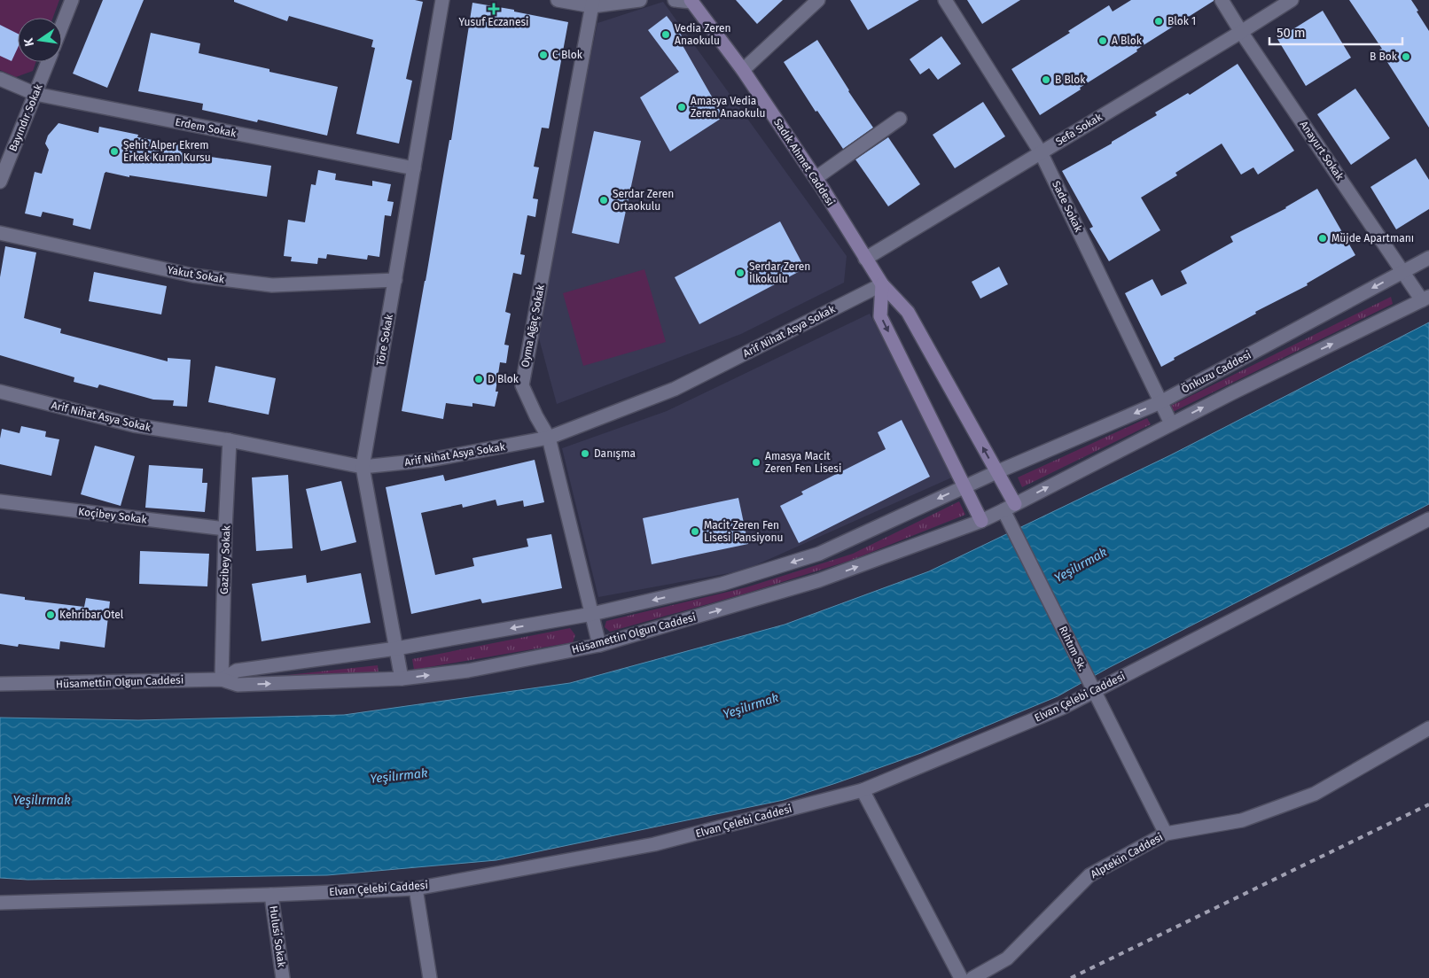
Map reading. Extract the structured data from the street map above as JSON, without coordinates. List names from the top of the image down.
{
  "streets": {
    "main road": ["Sadık Ahmet Caddesi"],
    "street": [
      "Bayındır Sokak",
      "Erdem Sokak",
      "Sefa Sokak",
      "Anayurt Sokak",
      "Sade Sokak",
      "Yakut Sokak",
      "Oyma Ağaç Sokak",
      "Arif Nihat Asya Sokak",
      "Töre Sokak",
      "Önkuzu Caddesi",
      "Koçibey Sokak",
      "Gazibey Sokak",
      "Hüsamettin Olgun Caddesi",
      "Rıhtım Sk.",
      "Elvan Çelebi Caddesi",
      "Alptekin Caddesi",
      "Hulusi Sokak"
    ]
  },
  "crossings": [
    ["Bayındır Sokak", "Erdem Sokak"],
    ["Erdem Sokak", "Töre Sokak"],
    ["Sefa Sokak", "Anayurt Sokak"],
    ["Sefa Sokak", "Sadık Ahmet Caddesi"],
    ["Sefa Sokak", "Sade Sokak"],
    ["Anayurt Sokak", "Önkuzu Caddesi"],
    ["Sadık Ahmet Caddesi", "Arif Nihat Asya Sokak"],
    ["Sadık Ahmet Caddesi", "Önkuzu Caddesi"],
    ["Sadık Ahmet Caddesi", "Hüsamettin Olgun Caddesi"],
    ["Sadık Ahmet Caddesi", "Rıhtım Sk."],
    ["Sade Sokak", "Önkuzu Caddesi"],
    ["Yakut Sokak", "Töre Sokak"],
    ["Oyma Ağaç Sokak", "Arif Nihat Asya Sokak"],
    ["Oyma Ağaç Sokak", "Hüsamettin Olgun Caddesi"],
    ["Arif Nihat Asya Sokak", "Töre Sokak"],
    ["Arif Nihat Asya Sokak", "Gazibey Sokak"],
    ["Töre Sokak", "Hüsamettin Olgun Caddesi"],
    ["Önkuzu Caddesi", "Hüsamettin Olgun Caddesi"],
    ["Koçibey Sokak", "Gazibey Sokak"],
    ["Gazibey Sokak", "Hüsamettin Olgun Caddesi"],
    ["Hüsamettin Olgun Caddesi", "Rıhtım Sk."],
    ["Rıhtım Sk.", "Elvan Çelebi Caddesi"],
    ["Rıhtım Sk.", "Alptekin Caddesi"],
    ["Elvan Çelebi Caddesi", "Hulusi Sokak"]
  ],
  "water": ["Yeşilırmak"],
  "places": {
    "health": ["Yusuf Eczanesi"],
    "other": [
      "Blok 1",
      "Vedia Zeren Anaokulu",
      "A Blok",
      "C Blok",
      "B Bok",
      "B Blok",
      "Amasya Vedia Zeren Anaokulu",
      "Şehit Alper Ekrem Erkek Kuran Kursu",
      "Serdar Zeren Ortaokulu",
      "Müjde Apartmanı",
      "Serdar Zeren İlkokulu",
      "D Blok",
      "Danışma",
      "Amasya Macit Zeren Fen Lisesi",
      "Macit Zeren Fen Lisesi Pansiyonu",
      "Kehribar Otel"
    ]
  },
  "scale_bar": "50 m",
  "north": "left"
}
